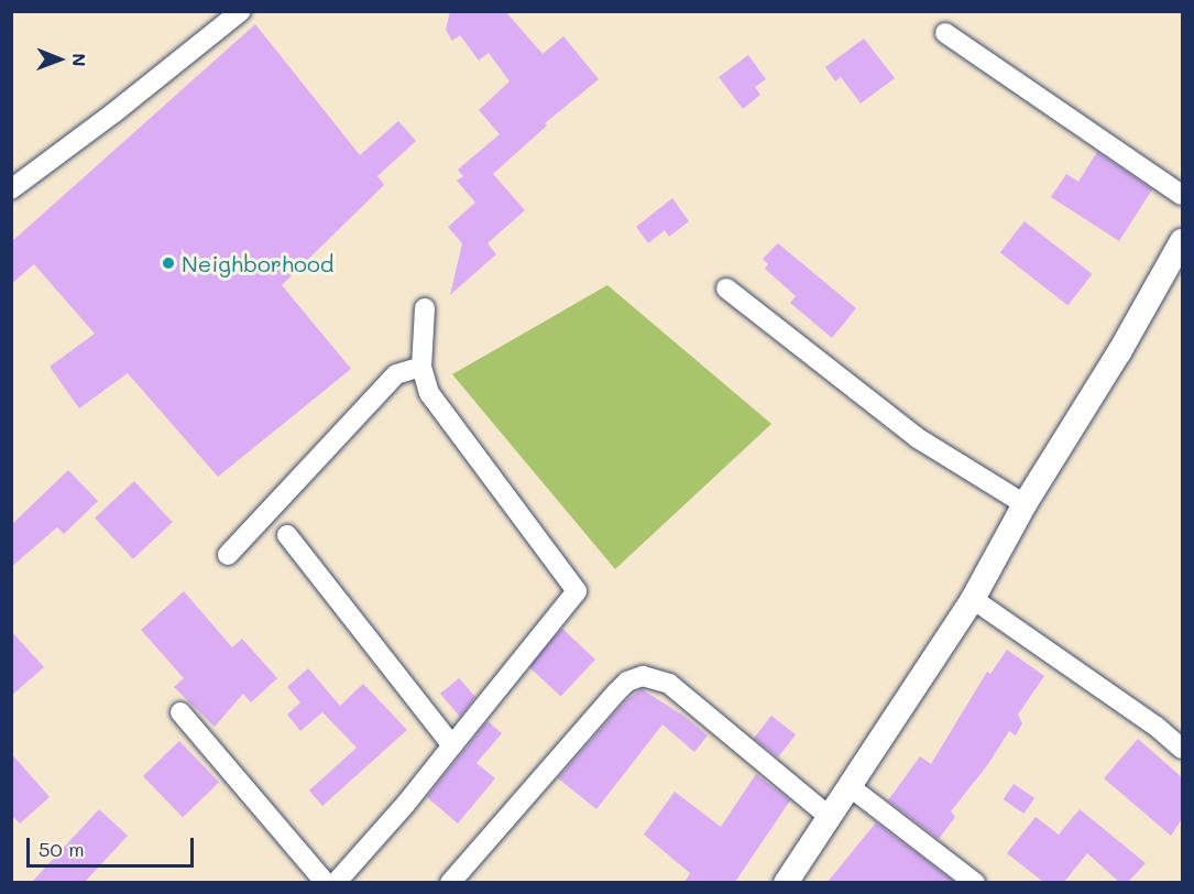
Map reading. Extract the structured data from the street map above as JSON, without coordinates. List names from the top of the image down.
{
  "places": ["Neighborhood"],
  "scale_bar": "50 m",
  "north": "right"
}
